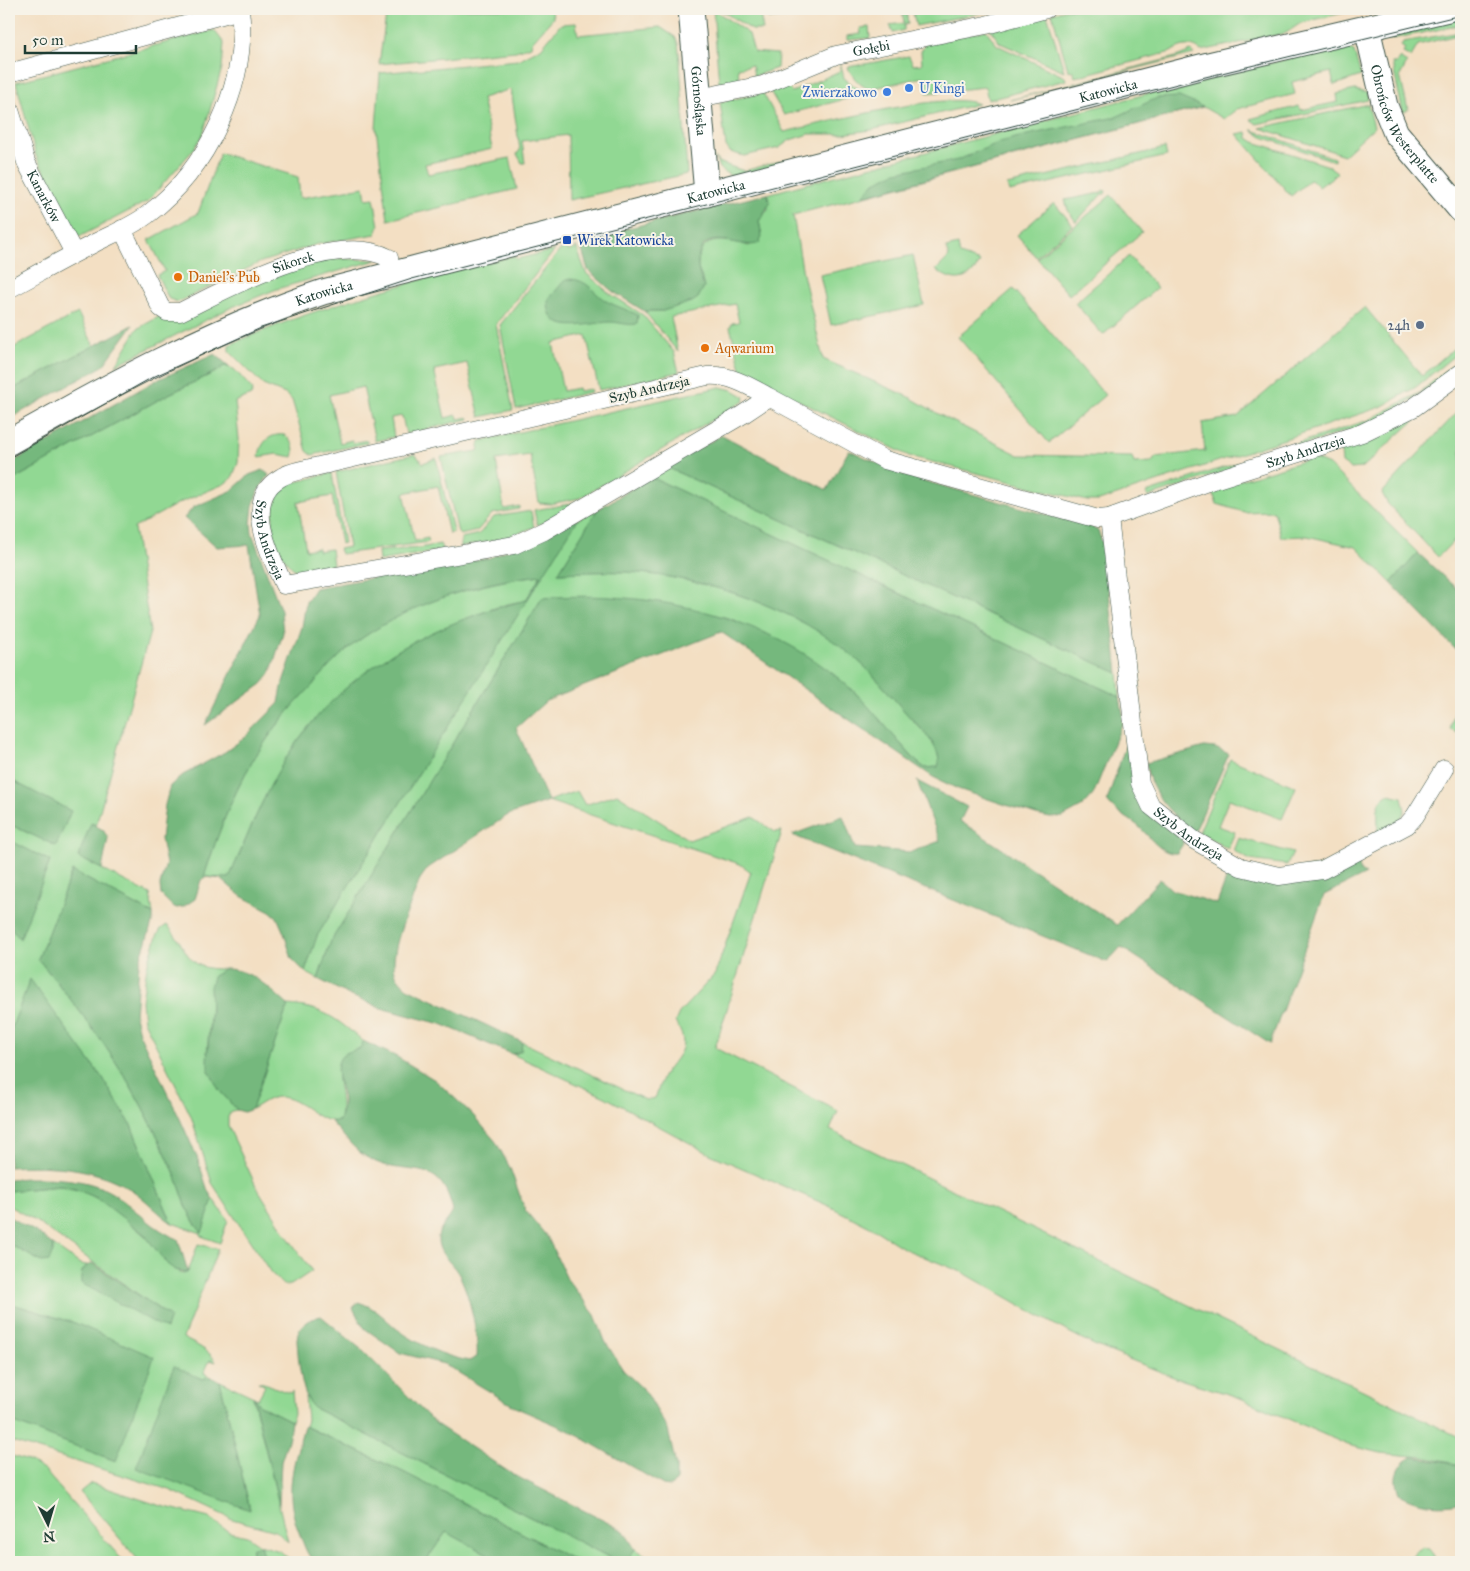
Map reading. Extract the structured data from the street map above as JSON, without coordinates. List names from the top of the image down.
{
  "streets": {
    "street": [
      "Gołębi",
      "Katowicka",
      "Górnośląska",
      "Obrońców Westerplatte",
      "Kanarków",
      "Sikorek",
      "Szyb Andrzeja"
    ]
  },
  "crossings": [
    ["Gołębi", "Górnośląska"],
    ["Katowicka", "Górnośląska"],
    ["Katowicka", "Obrońców Westerplatte"],
    ["Katowicka", "Sikorek"]
  ],
  "places": {
    "other": [
      "U Kingi",
      "Zwierzakowo",
      "Daniel's Pub",
      "24h",
      "Aqwarium"
    ],
    "transit": ["Wirek Katowicka"]
  },
  "scale_bar": "50 m",
  "north": "bottom"
}
